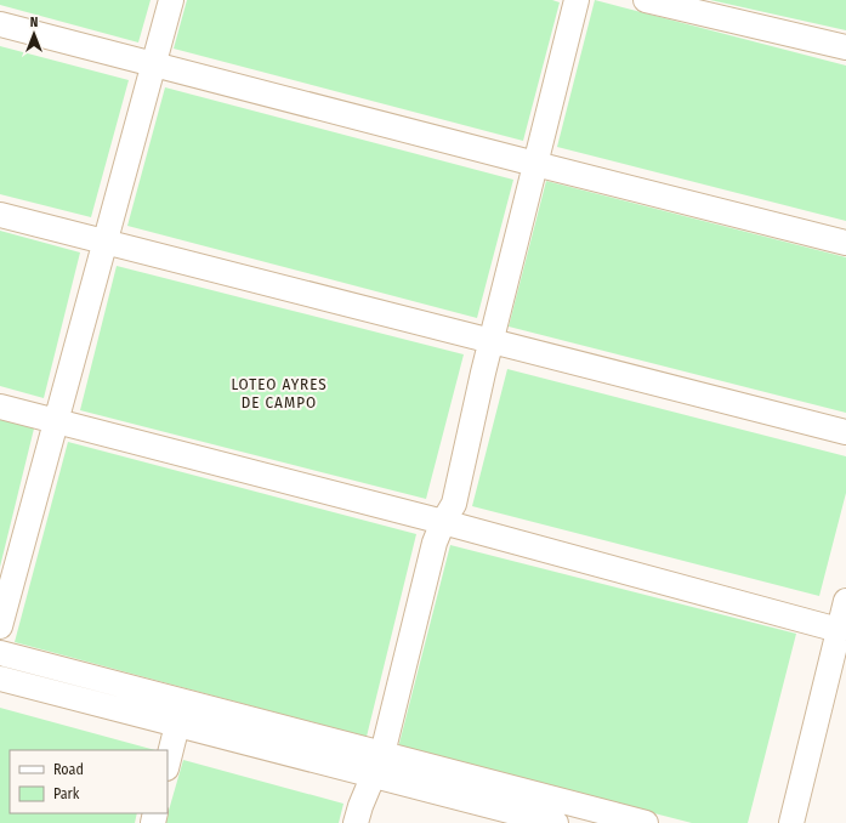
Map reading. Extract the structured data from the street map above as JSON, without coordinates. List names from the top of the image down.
{
  "districts": ["LOTEO AYRES DE CAMPO"],
  "legend": ["Road", "Park"],
  "north": "top"
}
